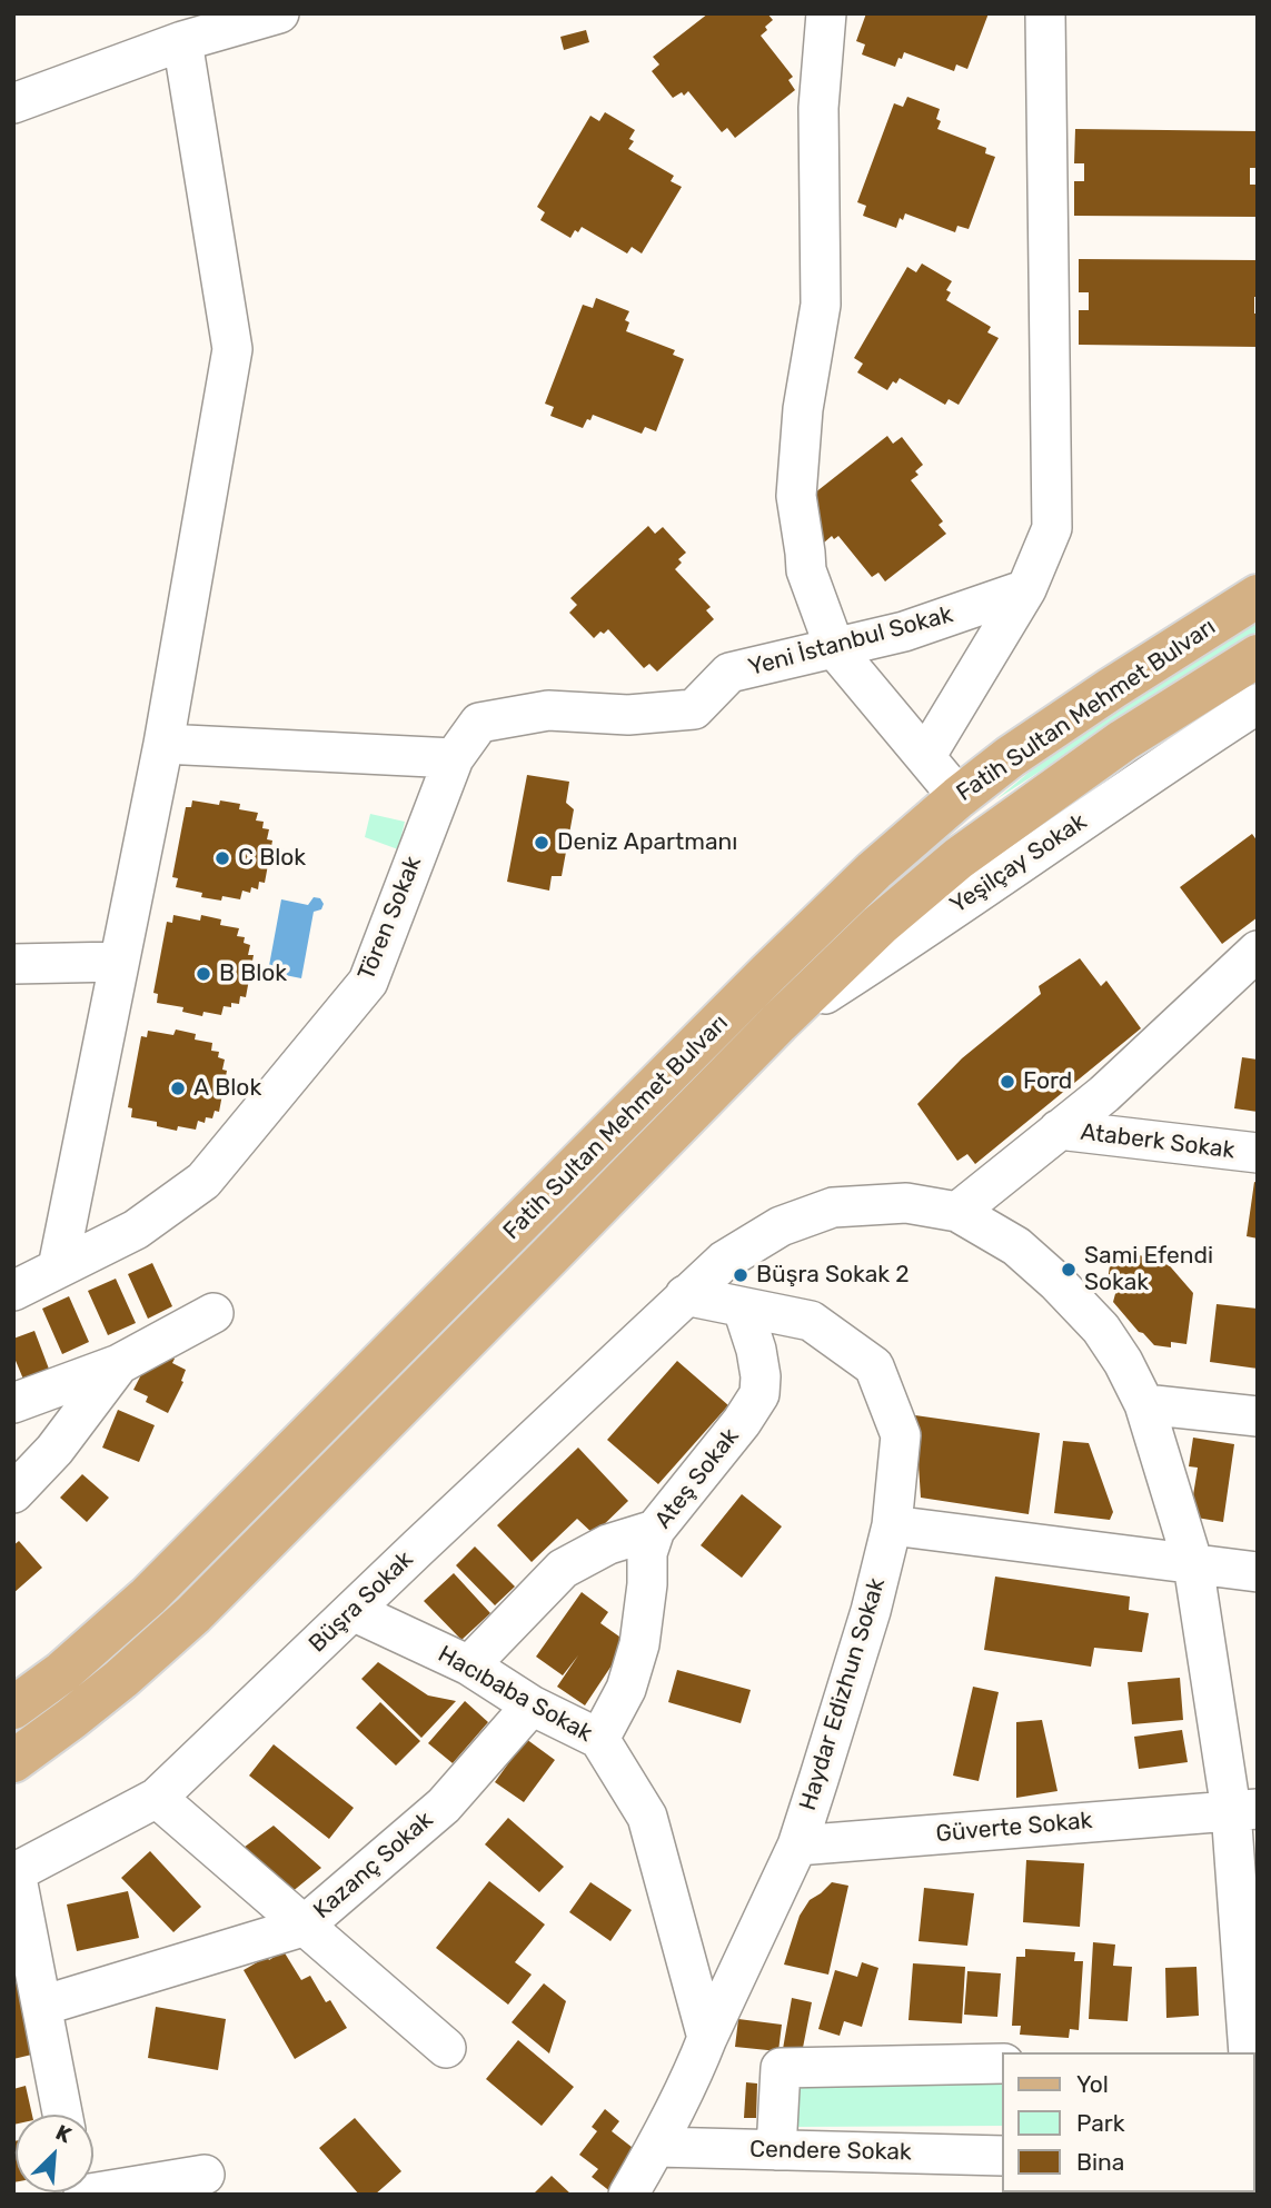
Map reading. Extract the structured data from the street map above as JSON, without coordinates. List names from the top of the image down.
{
  "streets": {
    "main road": ["Fatih Sultan Mehmet Bulvarı"],
    "street": [
      "Yeni İstanbul Sokak",
      "Yeşilçay Sokak",
      "Tören Sokak",
      "Ataberk Sokak",
      "Ateş Sokak",
      "Büşra Sokak",
      "Hacıbaba Sokak",
      "Haydar Edizhun Sokak",
      "Güverte Sokak",
      "Kazanç Sokak",
      "Cendere Sokak"
    ]
  },
  "crossings": [
    ["Yeni İstanbul Sokak", "Tören Sokak"],
    ["Fatih Sultan Mehmet Bulvarı", "Yeşilçay Sokak"],
    ["Ateş Sokak", "Hacıbaba Sokak"],
    ["Ateş Sokak", "Haydar Edizhun Sokak"],
    ["Büşra Sokak", "Hacıbaba Sokak"],
    ["Büşra Sokak", "Haydar Edizhun Sokak"],
    ["Hacıbaba Sokak", "Haydar Edizhun Sokak"],
    ["Hacıbaba Sokak", "Kazanç Sokak"],
    ["Haydar Edizhun Sokak", "Güverte Sokak"],
    ["Haydar Edizhun Sokak", "Cendere Sokak"]
  ],
  "places": [
    "Deniz Apartmanı",
    "C Blok",
    "B Blok",
    "Ford",
    "A Blok",
    "Sami Efendi Sokak",
    "Büşra Sokak 2"
  ],
  "legend": ["Yol", "Park", "Bina"],
  "north": "top right"
}
